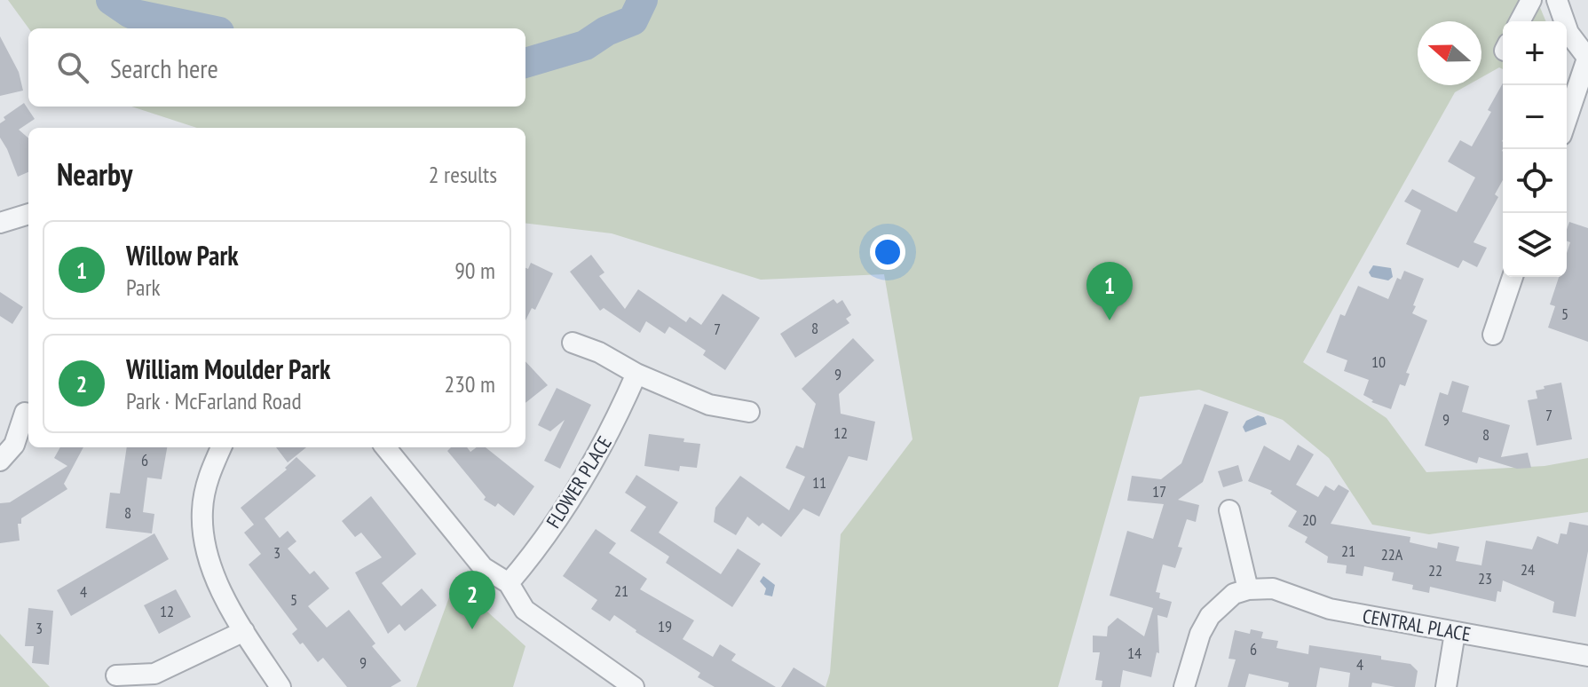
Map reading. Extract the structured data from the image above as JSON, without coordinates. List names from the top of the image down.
{
  "streets": {
    "street": ["FLOWER PLACE", "CENTRAL PLACE"]
  },
  "house_numbers": [
    "5",
    "8",
    "7",
    "10",
    "9",
    "7",
    "9",
    "12",
    "8",
    "6",
    "11",
    "17",
    "8",
    "20",
    "21",
    "3",
    "22A",
    "24",
    "22",
    "23",
    "21",
    "4",
    "5",
    "12",
    "19",
    "3",
    "6",
    "14",
    "9",
    "4"
  ],
  "north": "left",
  "page": {
    "map_buttons": ["+", "−"],
    "search": "Search here",
    "heading": ["Nearby", "2 results"],
    "list": [
      {
        "mark": "1",
        "name": "Willow Park",
        "note": "Park",
        "value": "90 m"
      },
      {
        "mark": "2",
        "name": "William Moulder Park",
        "note": "Park · McFarland Road",
        "value": "230 m"
      }
    ],
    "pins": ["1", "2"]
  }
}
